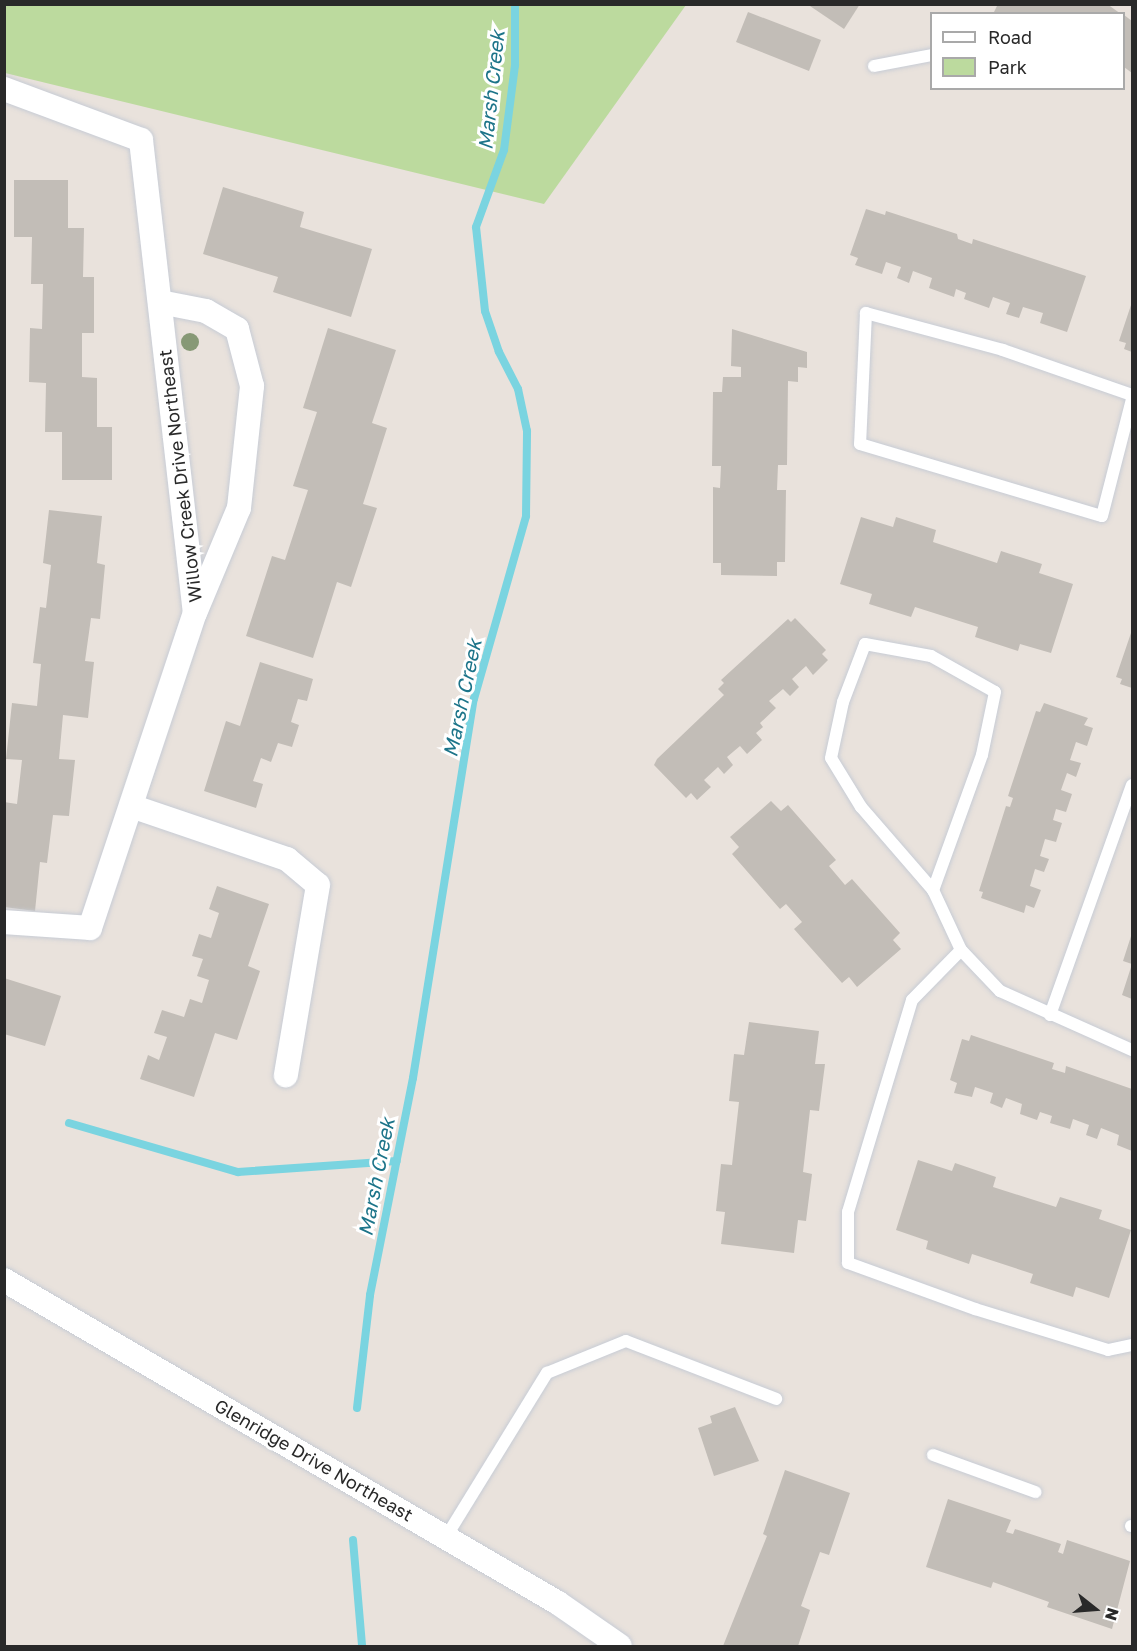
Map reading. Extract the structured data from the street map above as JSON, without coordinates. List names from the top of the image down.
{
  "streets": {
    "street": ["Willow Creek Drive Northeast", "Glenridge Drive Northeast"]
  },
  "water": ["Marsh Creek"],
  "legend": ["Road", "Park"],
  "north": "right"
}
